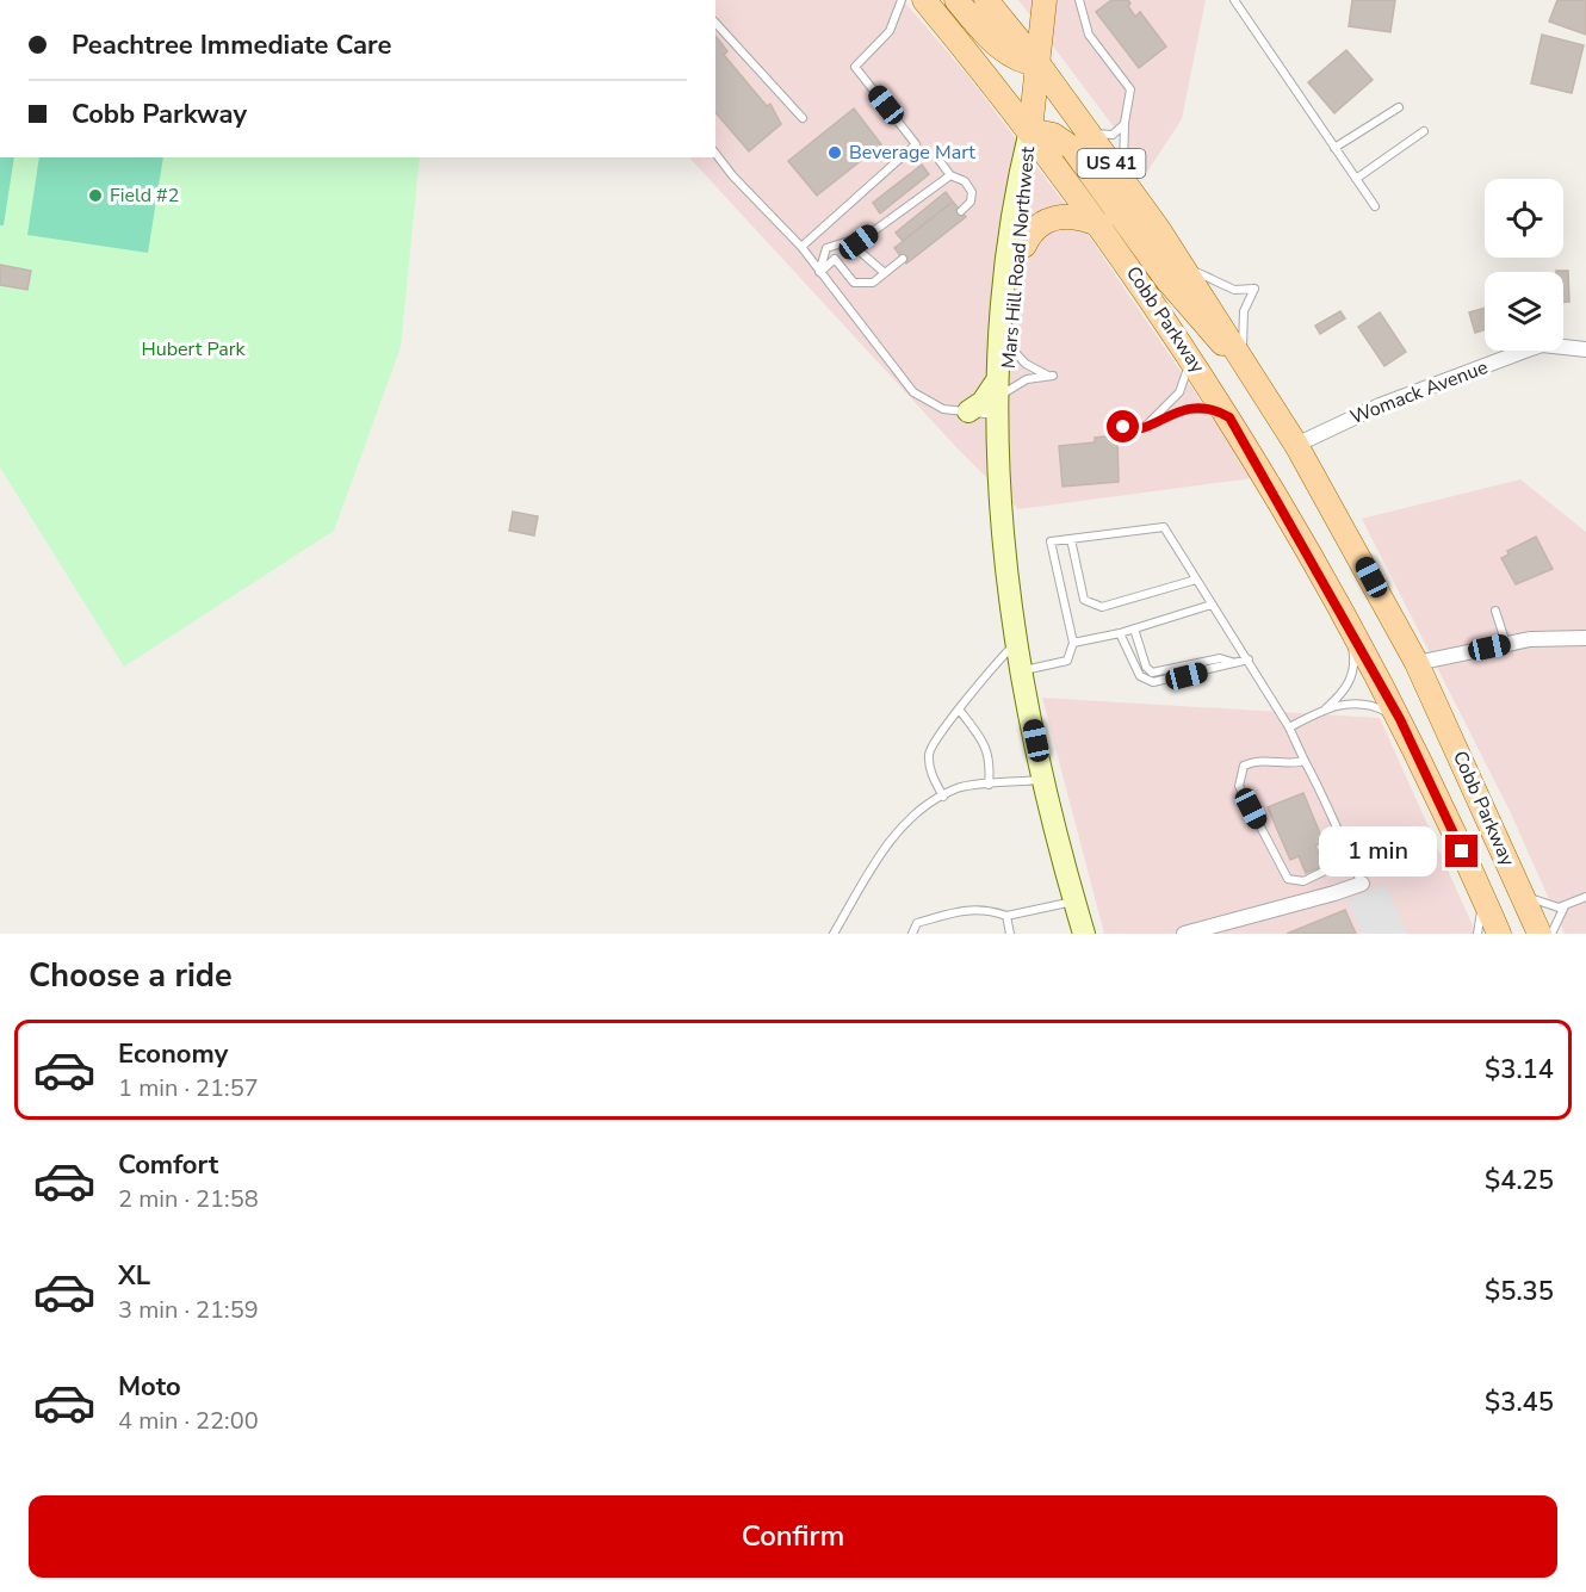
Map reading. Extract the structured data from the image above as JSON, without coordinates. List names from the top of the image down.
{
  "streets": {
    "main road": ["US 41", "Cobb Parkway"],
    "street": ["Mars Hill Road Northwest", "Womack Avenue"]
  },
  "crossings": [
    ["Mars Hill Road Northwest", "Cobb Parkway"],
    ["Cobb Parkway", "Womack Avenue"]
  ],
  "parks": ["Hubert Park"],
  "places": ["Beverage Mart", "Field #2"],
  "page": {
    "banner": ["Peachtree Immediate Care", "Cobb Parkway"],
    "bubble": "1 min",
    "heading": "Choose a ride",
    "list": [
      {
        "name": "Economy",
        "note": "1 min · 21:57",
        "value": "$3.14"
      },
      {
        "name": "Comfort",
        "note": "2 min · 21:58",
        "value": "$4.25"
      },
      {
        "name": "XL",
        "note": "3 min · 21:59",
        "value": "$5.35"
      },
      {
        "name": "Moto",
        "note": "4 min · 22:00",
        "value": "$3.45"
      }
    ],
    "buttons": "Confirm"
  }
}
